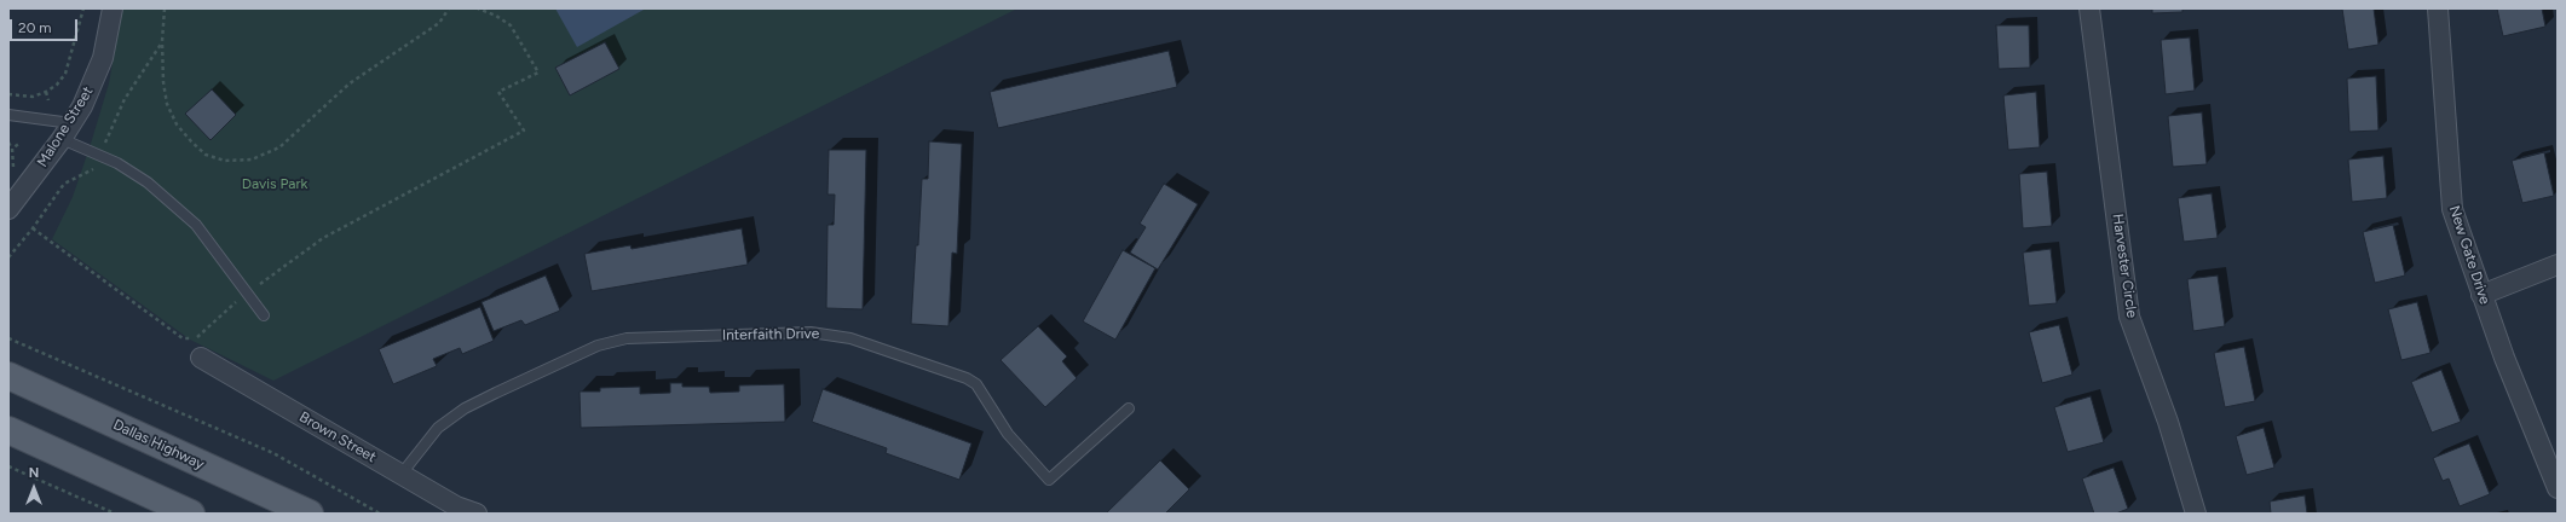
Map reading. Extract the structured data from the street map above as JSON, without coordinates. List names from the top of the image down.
{
  "streets": {
    "main road": ["Dallas Highway"],
    "street": [
      "Malone Street",
      "New Gate Drive",
      "Harvester Circle",
      "Brown Street"
    ],
    "lane": ["Interfaith Drive"]
  },
  "crossings": [
    ["Interfaith Drive", "Brown Street"]
  ],
  "parks": ["Davis Park"],
  "scale_bar": "20 m",
  "north": "top"
}
